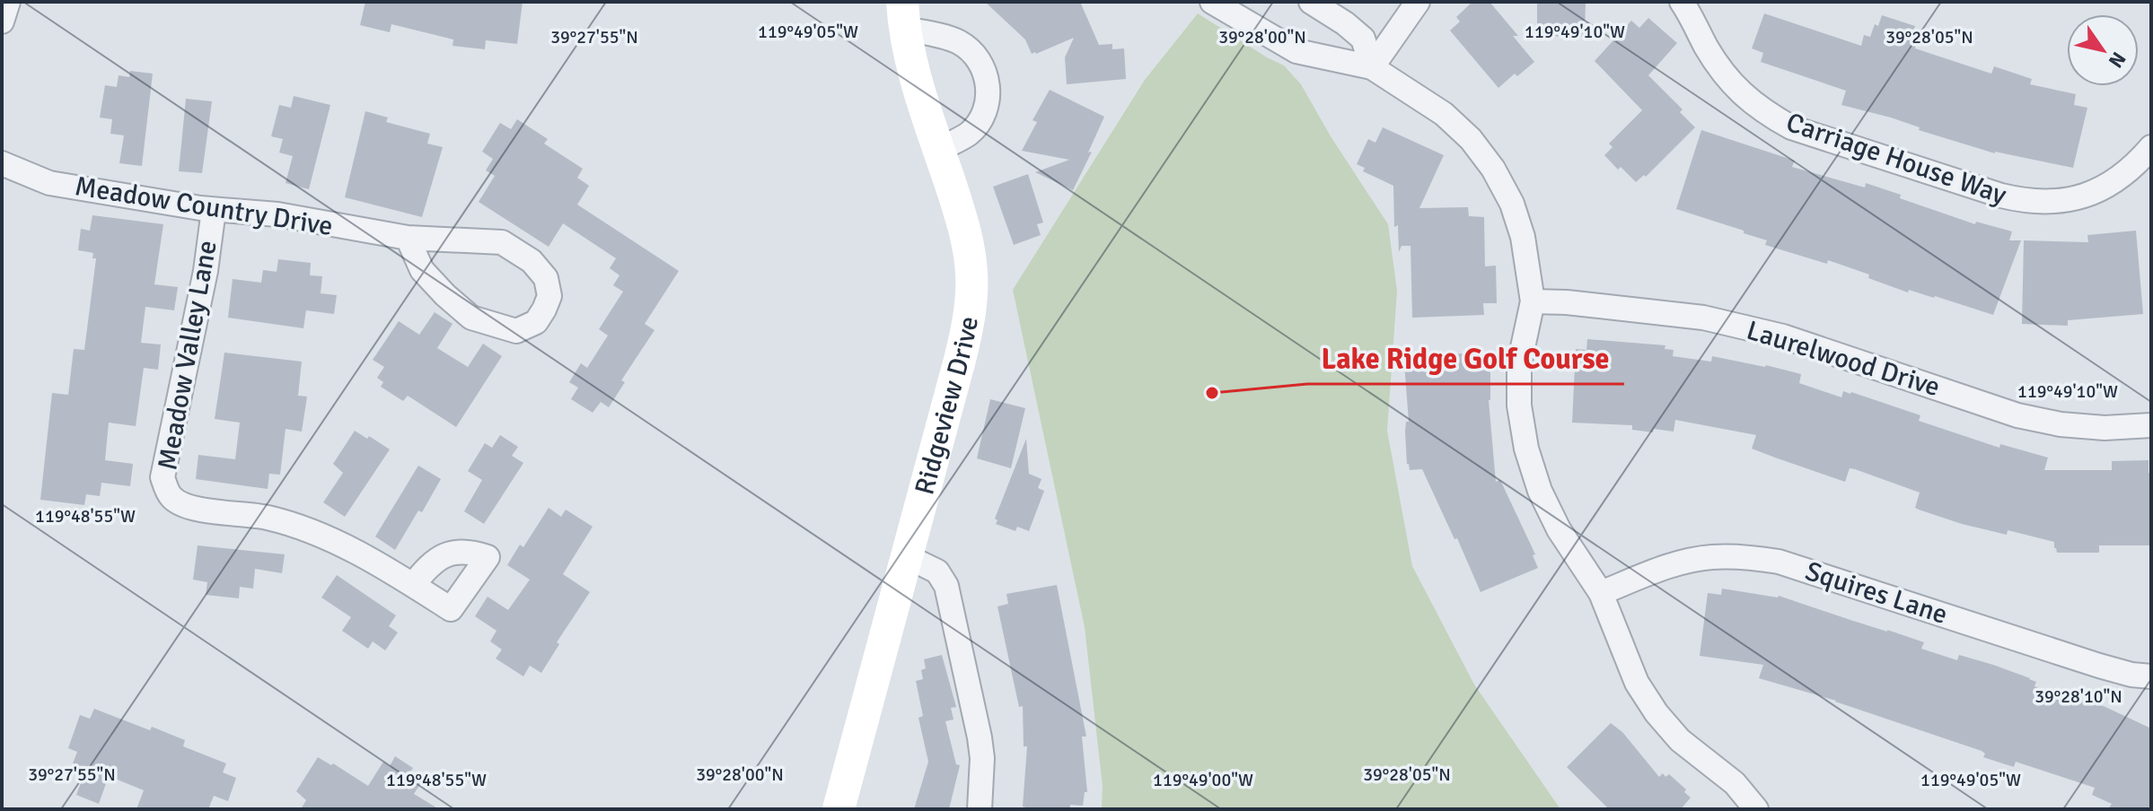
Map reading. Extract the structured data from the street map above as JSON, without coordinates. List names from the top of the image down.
{
  "streets": {
    "street": [
      "Carriage House Way",
      "Meadow Country Drive",
      "Meadow Valley Lane",
      "Laurelwood Drive",
      "Ridgeview Drive",
      "Squires Lane"
    ]
  },
  "crossings": [
    ["Meadow Country Drive", "Meadow Valley Lane"]
  ],
  "places": ["Lake Ridge Golf Course"],
  "north": "bottom right",
  "coordinates": [
    "119°49'05\"W",
    "119°49'10\"W",
    "39°28'05\"N",
    "39°27'55\"N",
    "39°28'00\"N",
    "119°48'55\"W",
    "39°28'10\"N",
    "119°49'00\"W"
  ]
}
